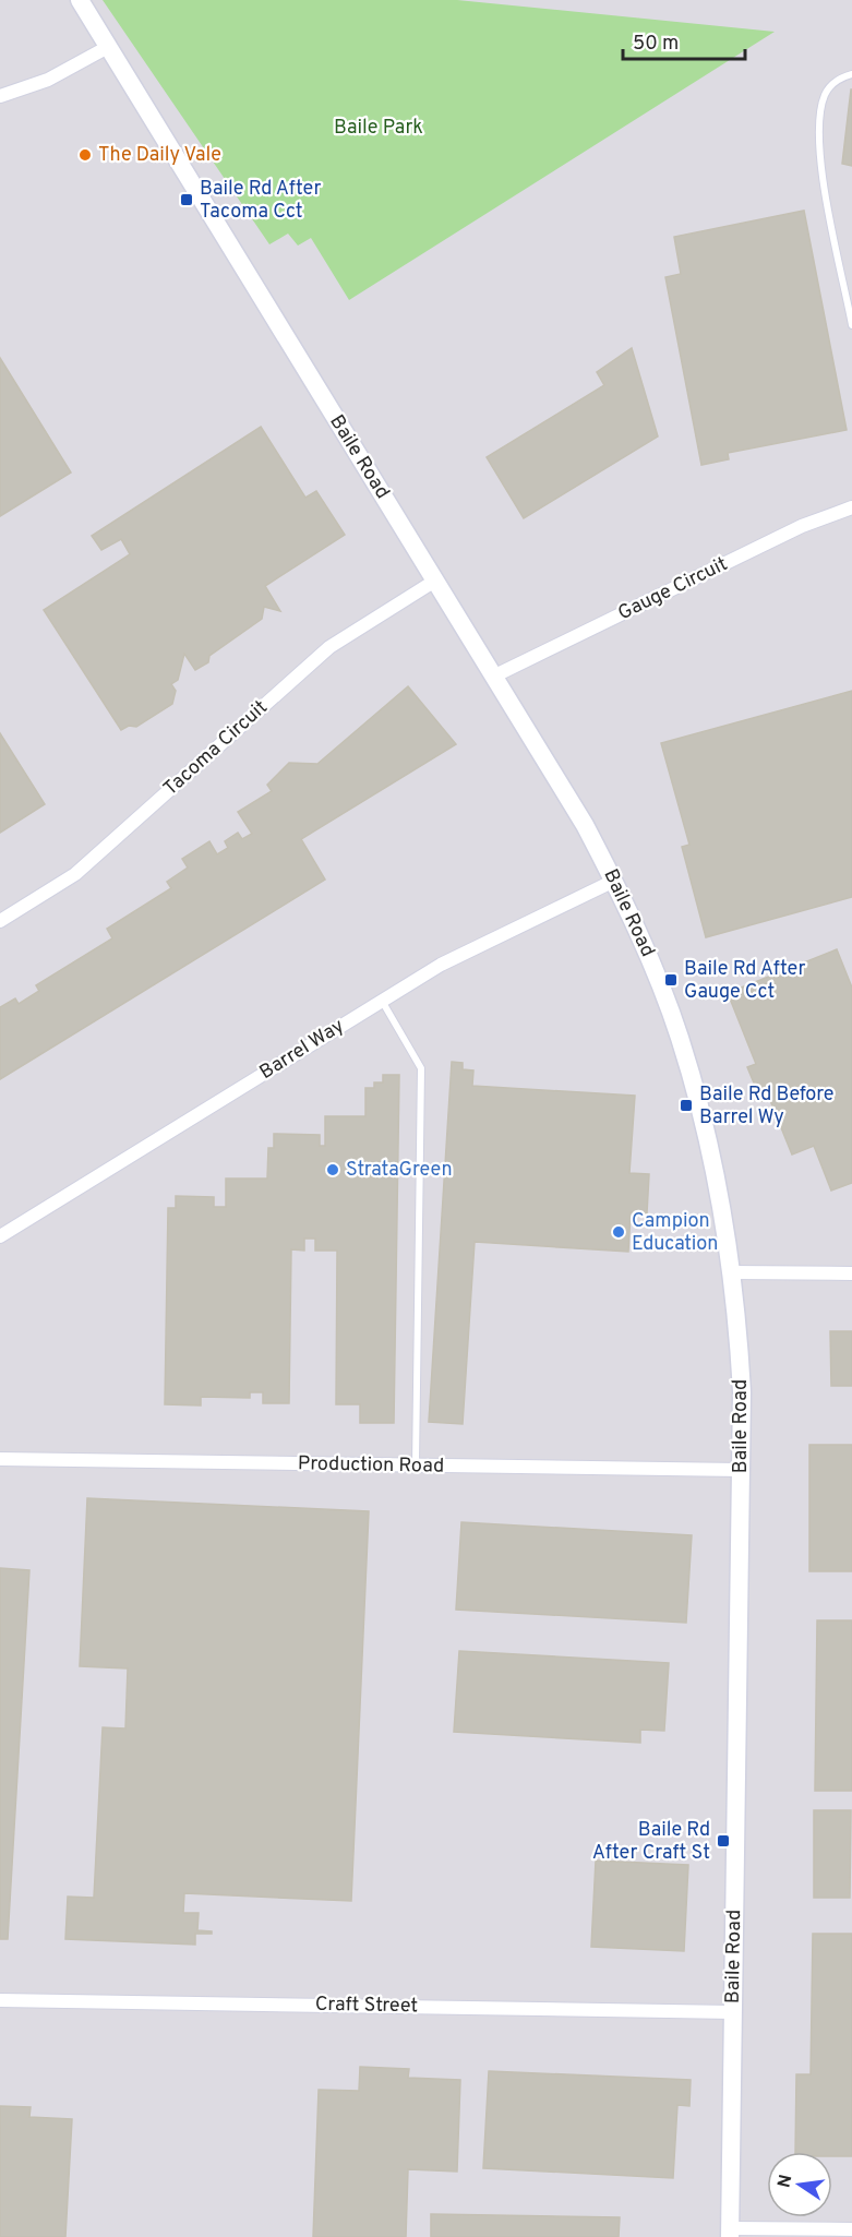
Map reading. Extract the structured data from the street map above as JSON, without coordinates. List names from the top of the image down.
{
  "streets": {
    "street": [
      "Baile Road",
      "Gauge Circuit",
      "Tacoma Circuit",
      "Barrel Way",
      "Production Road",
      "Craft Street"
    ]
  },
  "crossings": [
    ["Baile Road", "Gauge Circuit"],
    ["Baile Road", "Tacoma Circuit"],
    ["Baile Road", "Barrel Way"],
    ["Baile Road", "Production Road"],
    ["Baile Road", "Craft Street"]
  ],
  "parks": ["Baile Park"],
  "places": {
    "other": ["The Daily Vale", "StrataGreen", "Campion Education"],
    "transit": [
      "Baile Rd After Tacoma Cct",
      "Baile Rd After Gauge Cct",
      "Baile Rd Before Barrel Wy",
      "Baile Rd After Craft St"
    ]
  },
  "scale_bar": "50 m",
  "north": "left"
}
